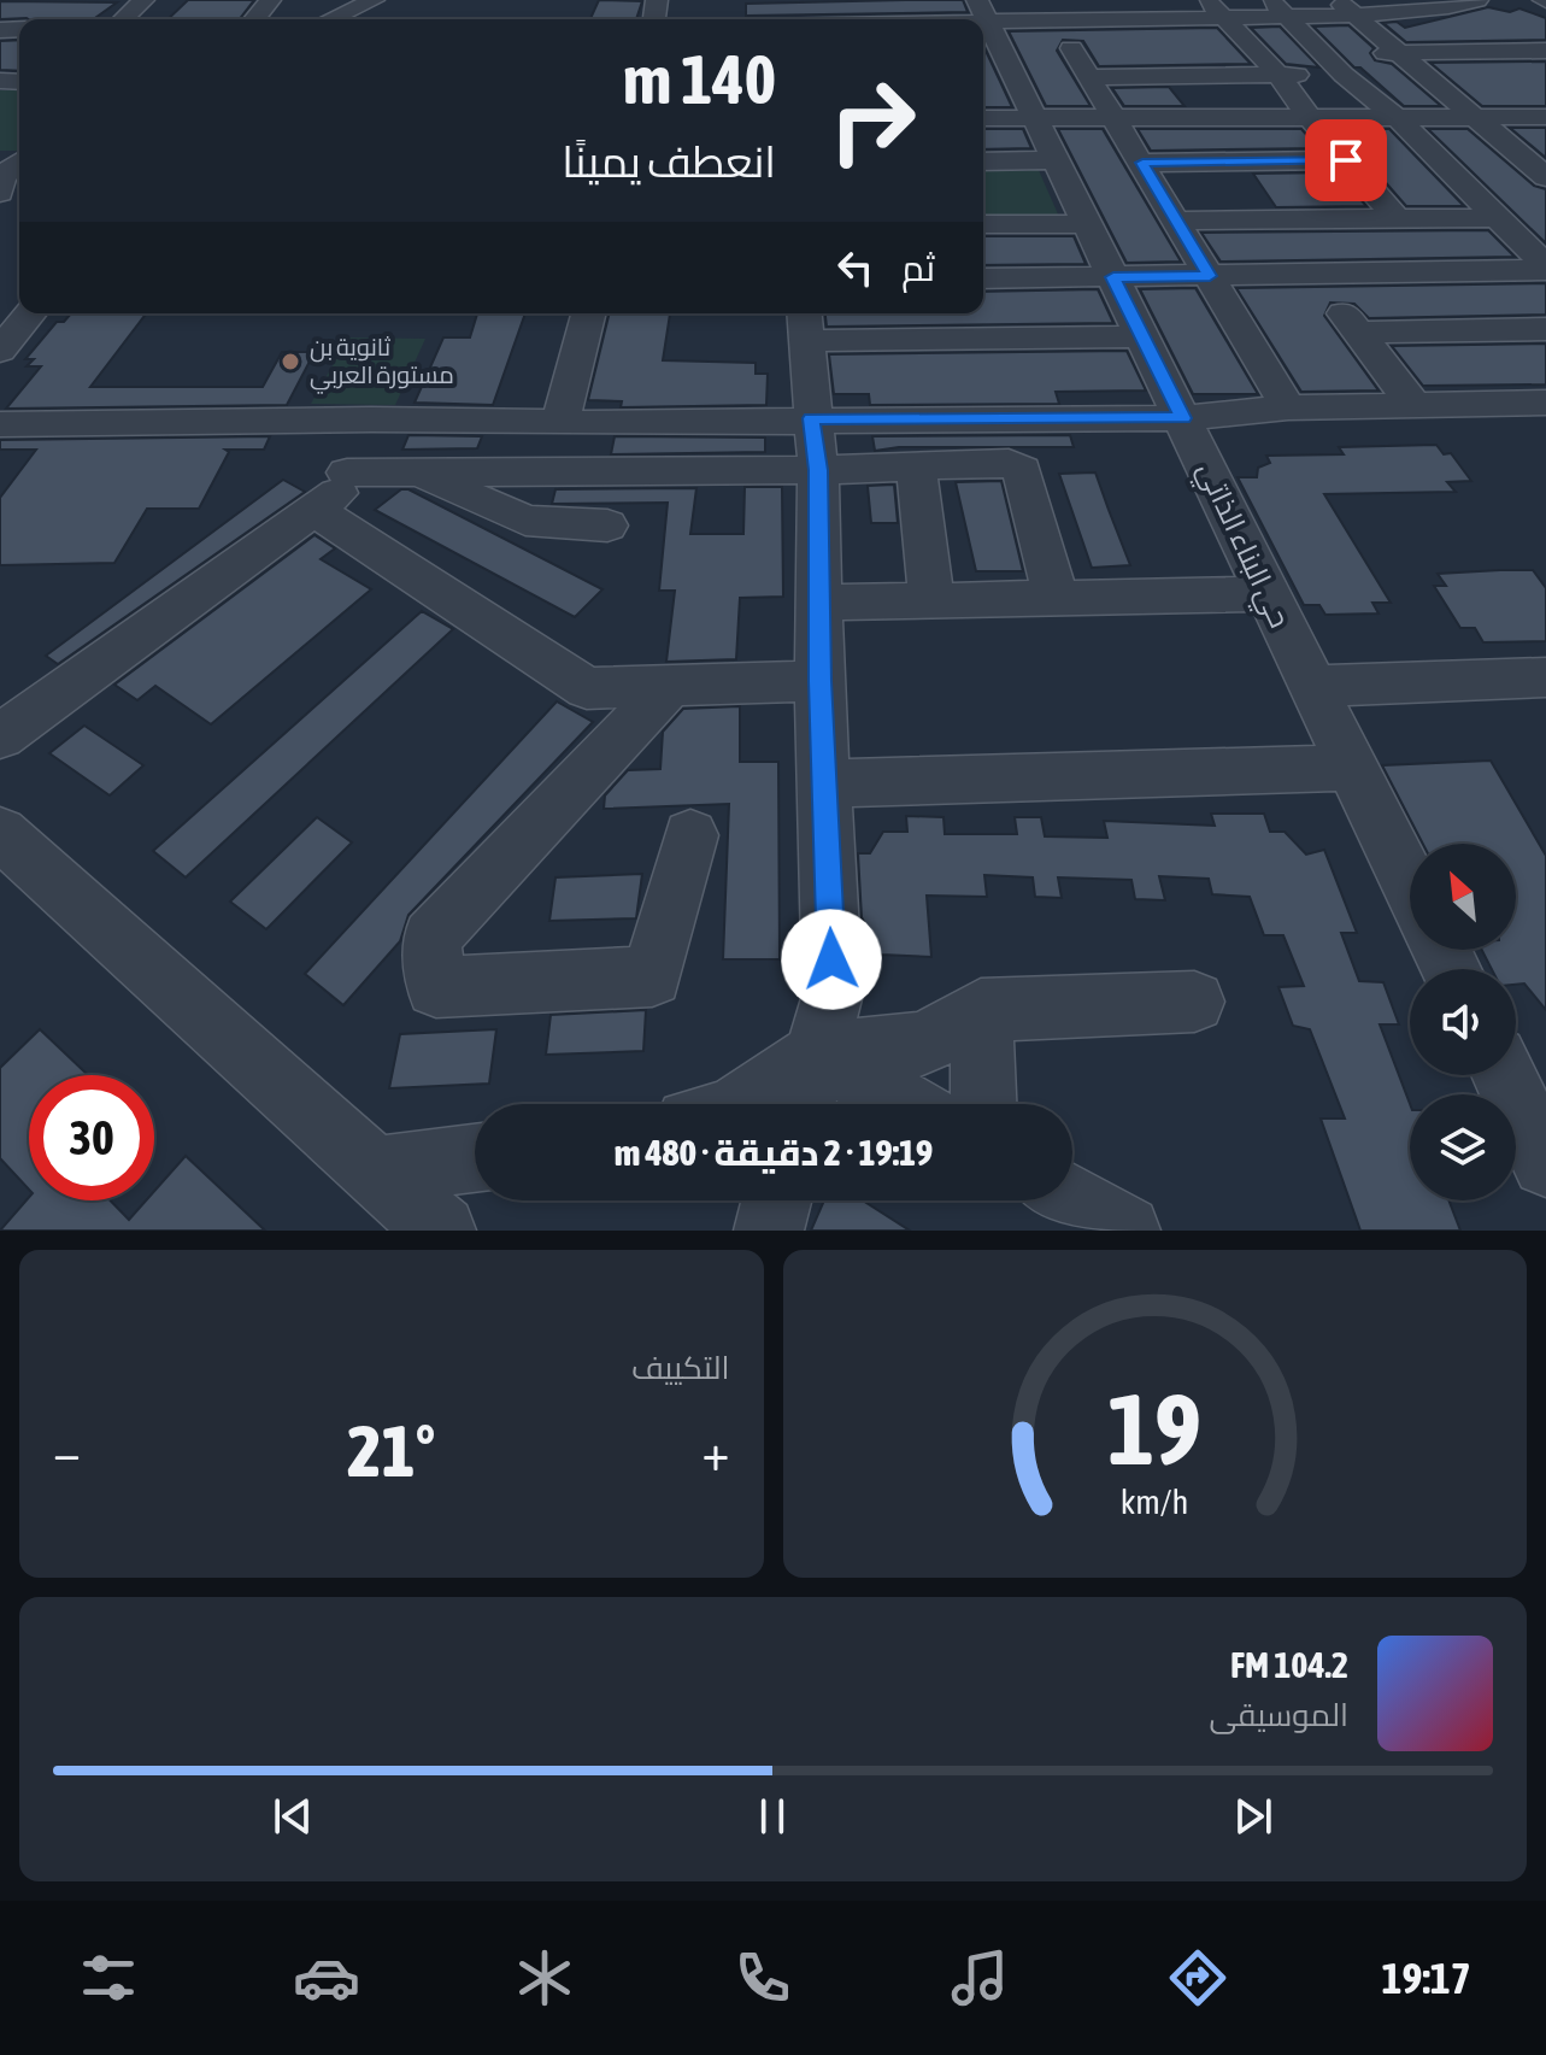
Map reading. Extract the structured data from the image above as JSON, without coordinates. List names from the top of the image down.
{
  "streets": {
    "street": ["حي البناء الذاتي"]
  },
  "places": ["ثانوية بن مستورة العربي"],
  "north": "top left",
  "page": {
    "turn": ["140 m", "انعطف يمينًا"],
    "then": "ثم",
    "limit": "30",
    "trip": "19:19 · 2 دقيقة · 480 m",
    "tile": "التكييف",
    "heat": ["−", "21°", "+"],
    "song": ["104.2 FM", "الموسيقى"],
    "tabs": "19:17",
    "gauge": ["19", "km/h"]
  }
}
